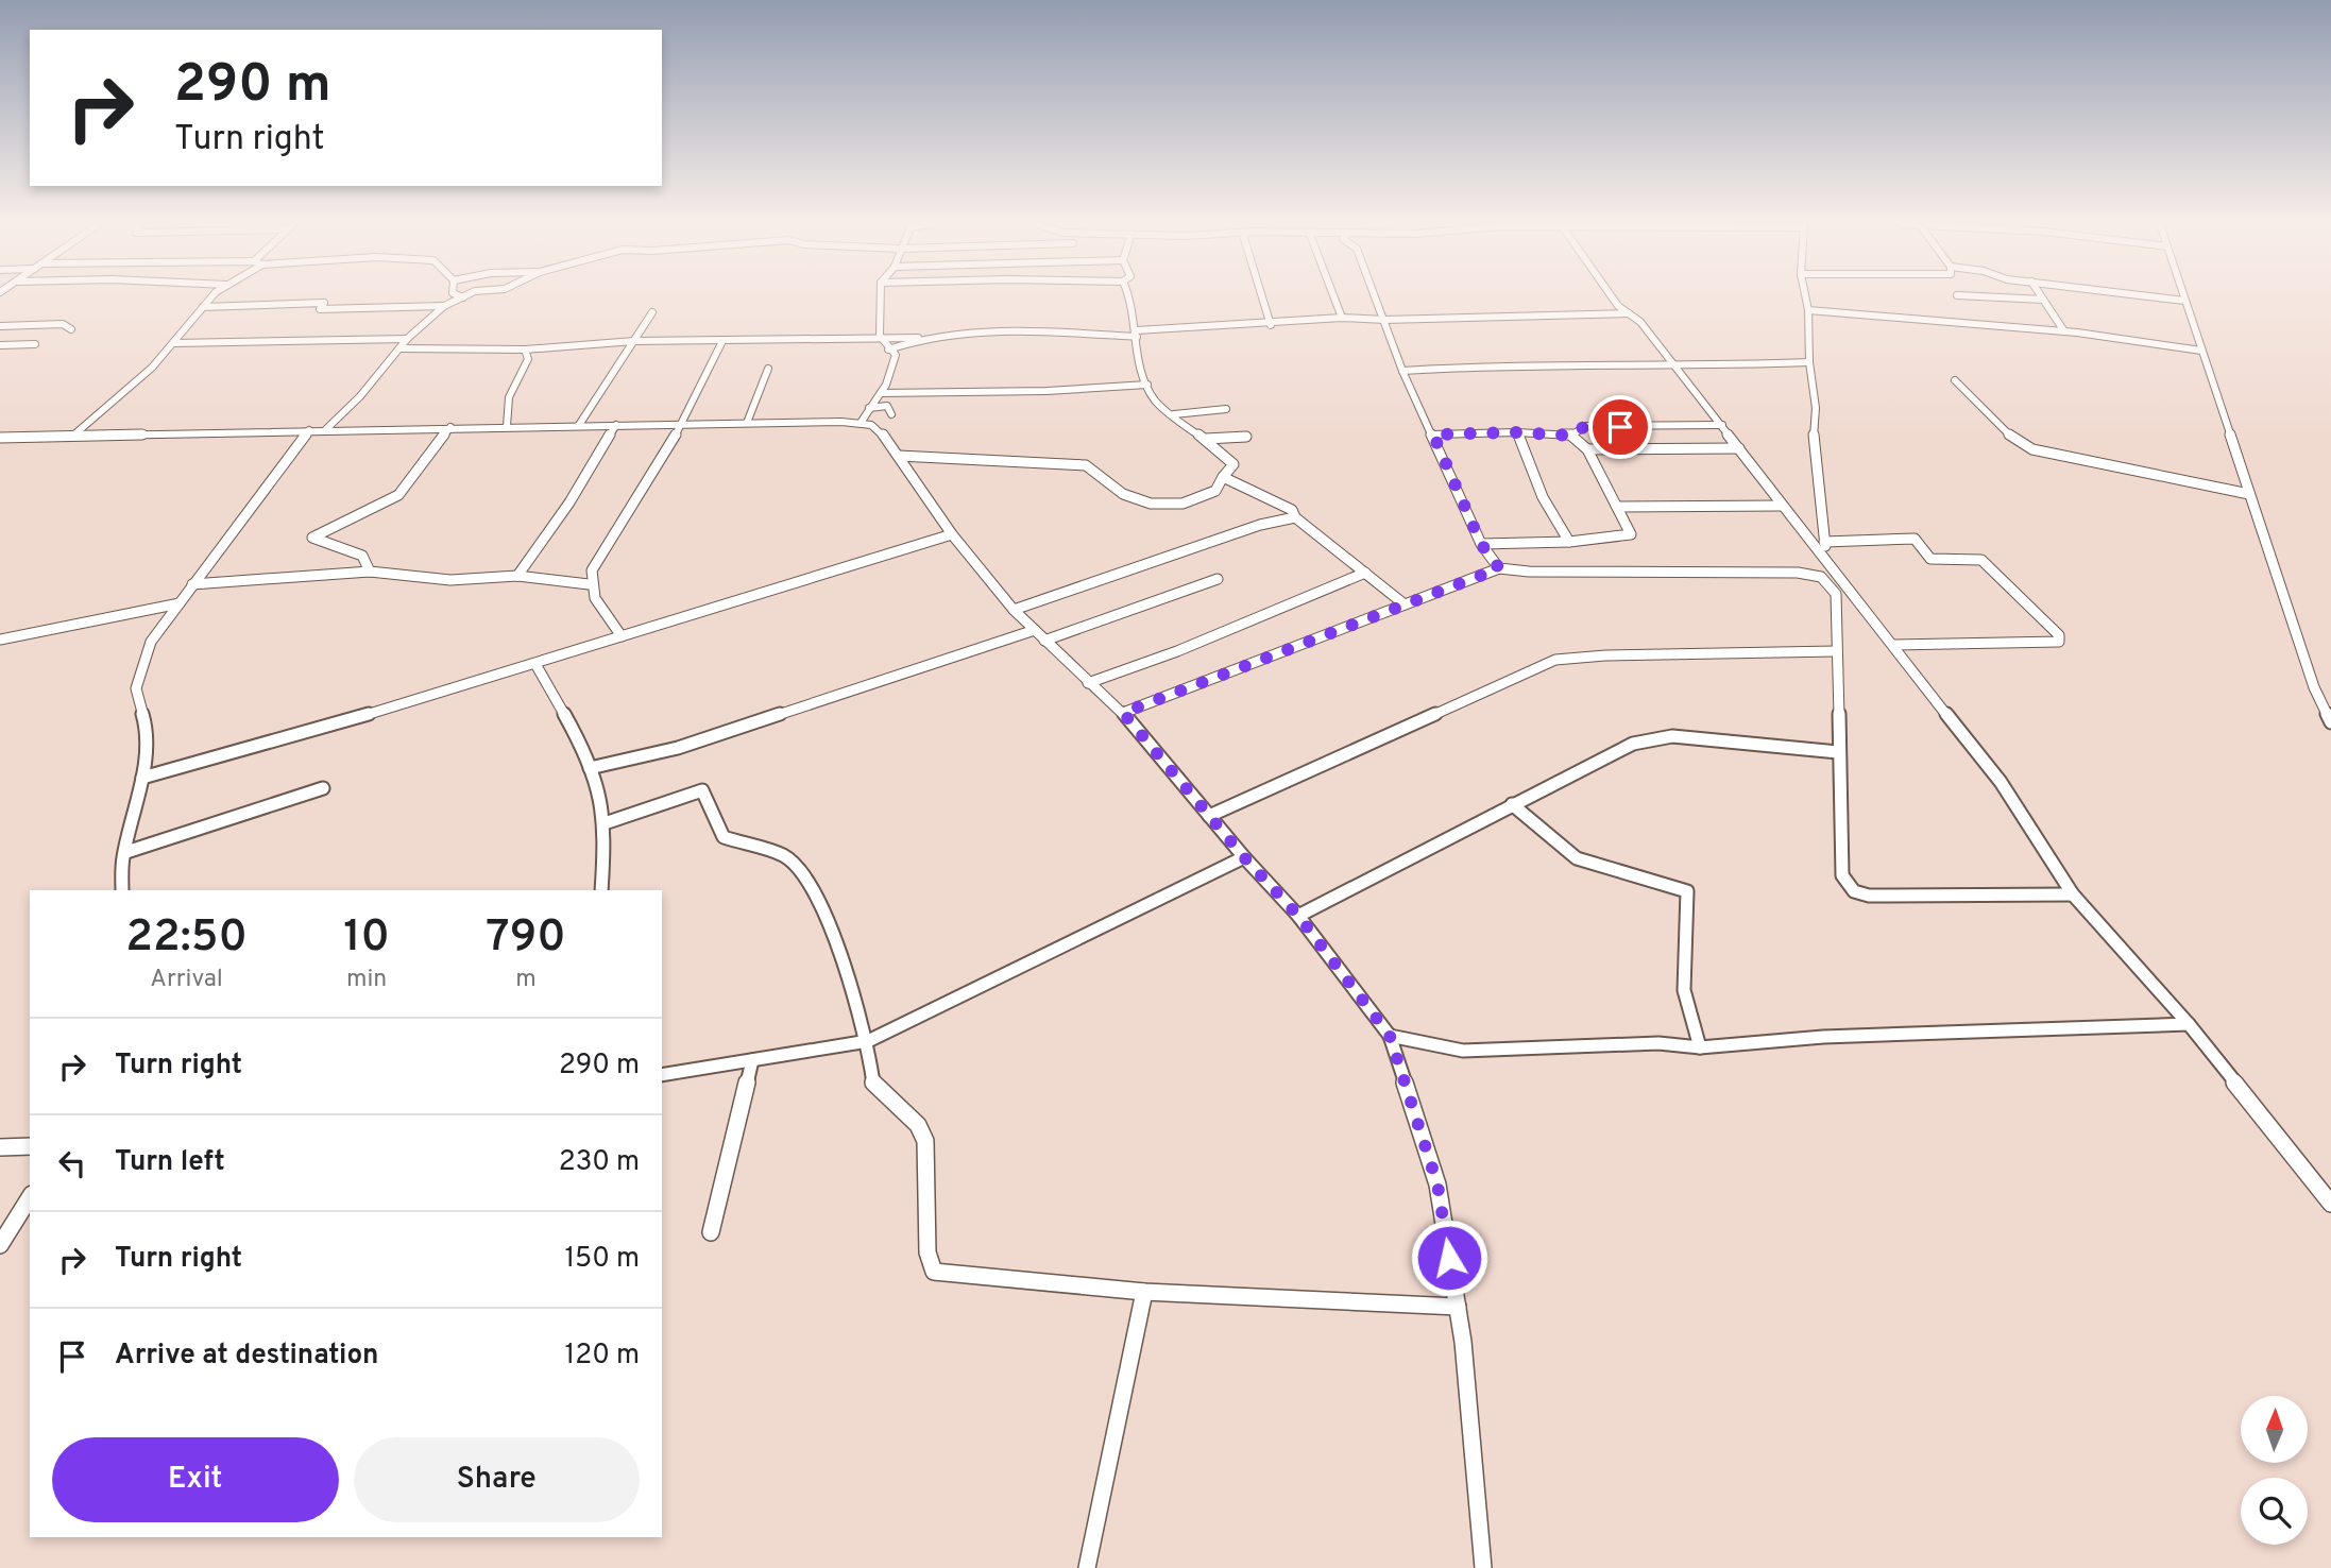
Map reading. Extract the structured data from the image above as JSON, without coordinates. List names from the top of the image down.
{
  "north": "top",
  "page": {
    "turn": ["290 m", "Turn right"],
    "eta": [
      "22:50",
      "Arrival",
      "10",
      "min",
      "790",
      "m"
    ],
    "list": [
      {
        "name": "Turn right",
        "value": "290 m"
      },
      {
        "name": "Turn left",
        "value": "230 m"
      },
      {
        "name": "Turn right",
        "value": "150 m"
      },
      {
        "name": "Arrive at destination",
        "value": "120 m"
      }
    ],
    "buttons": ["Exit", "Share"]
  }
}
